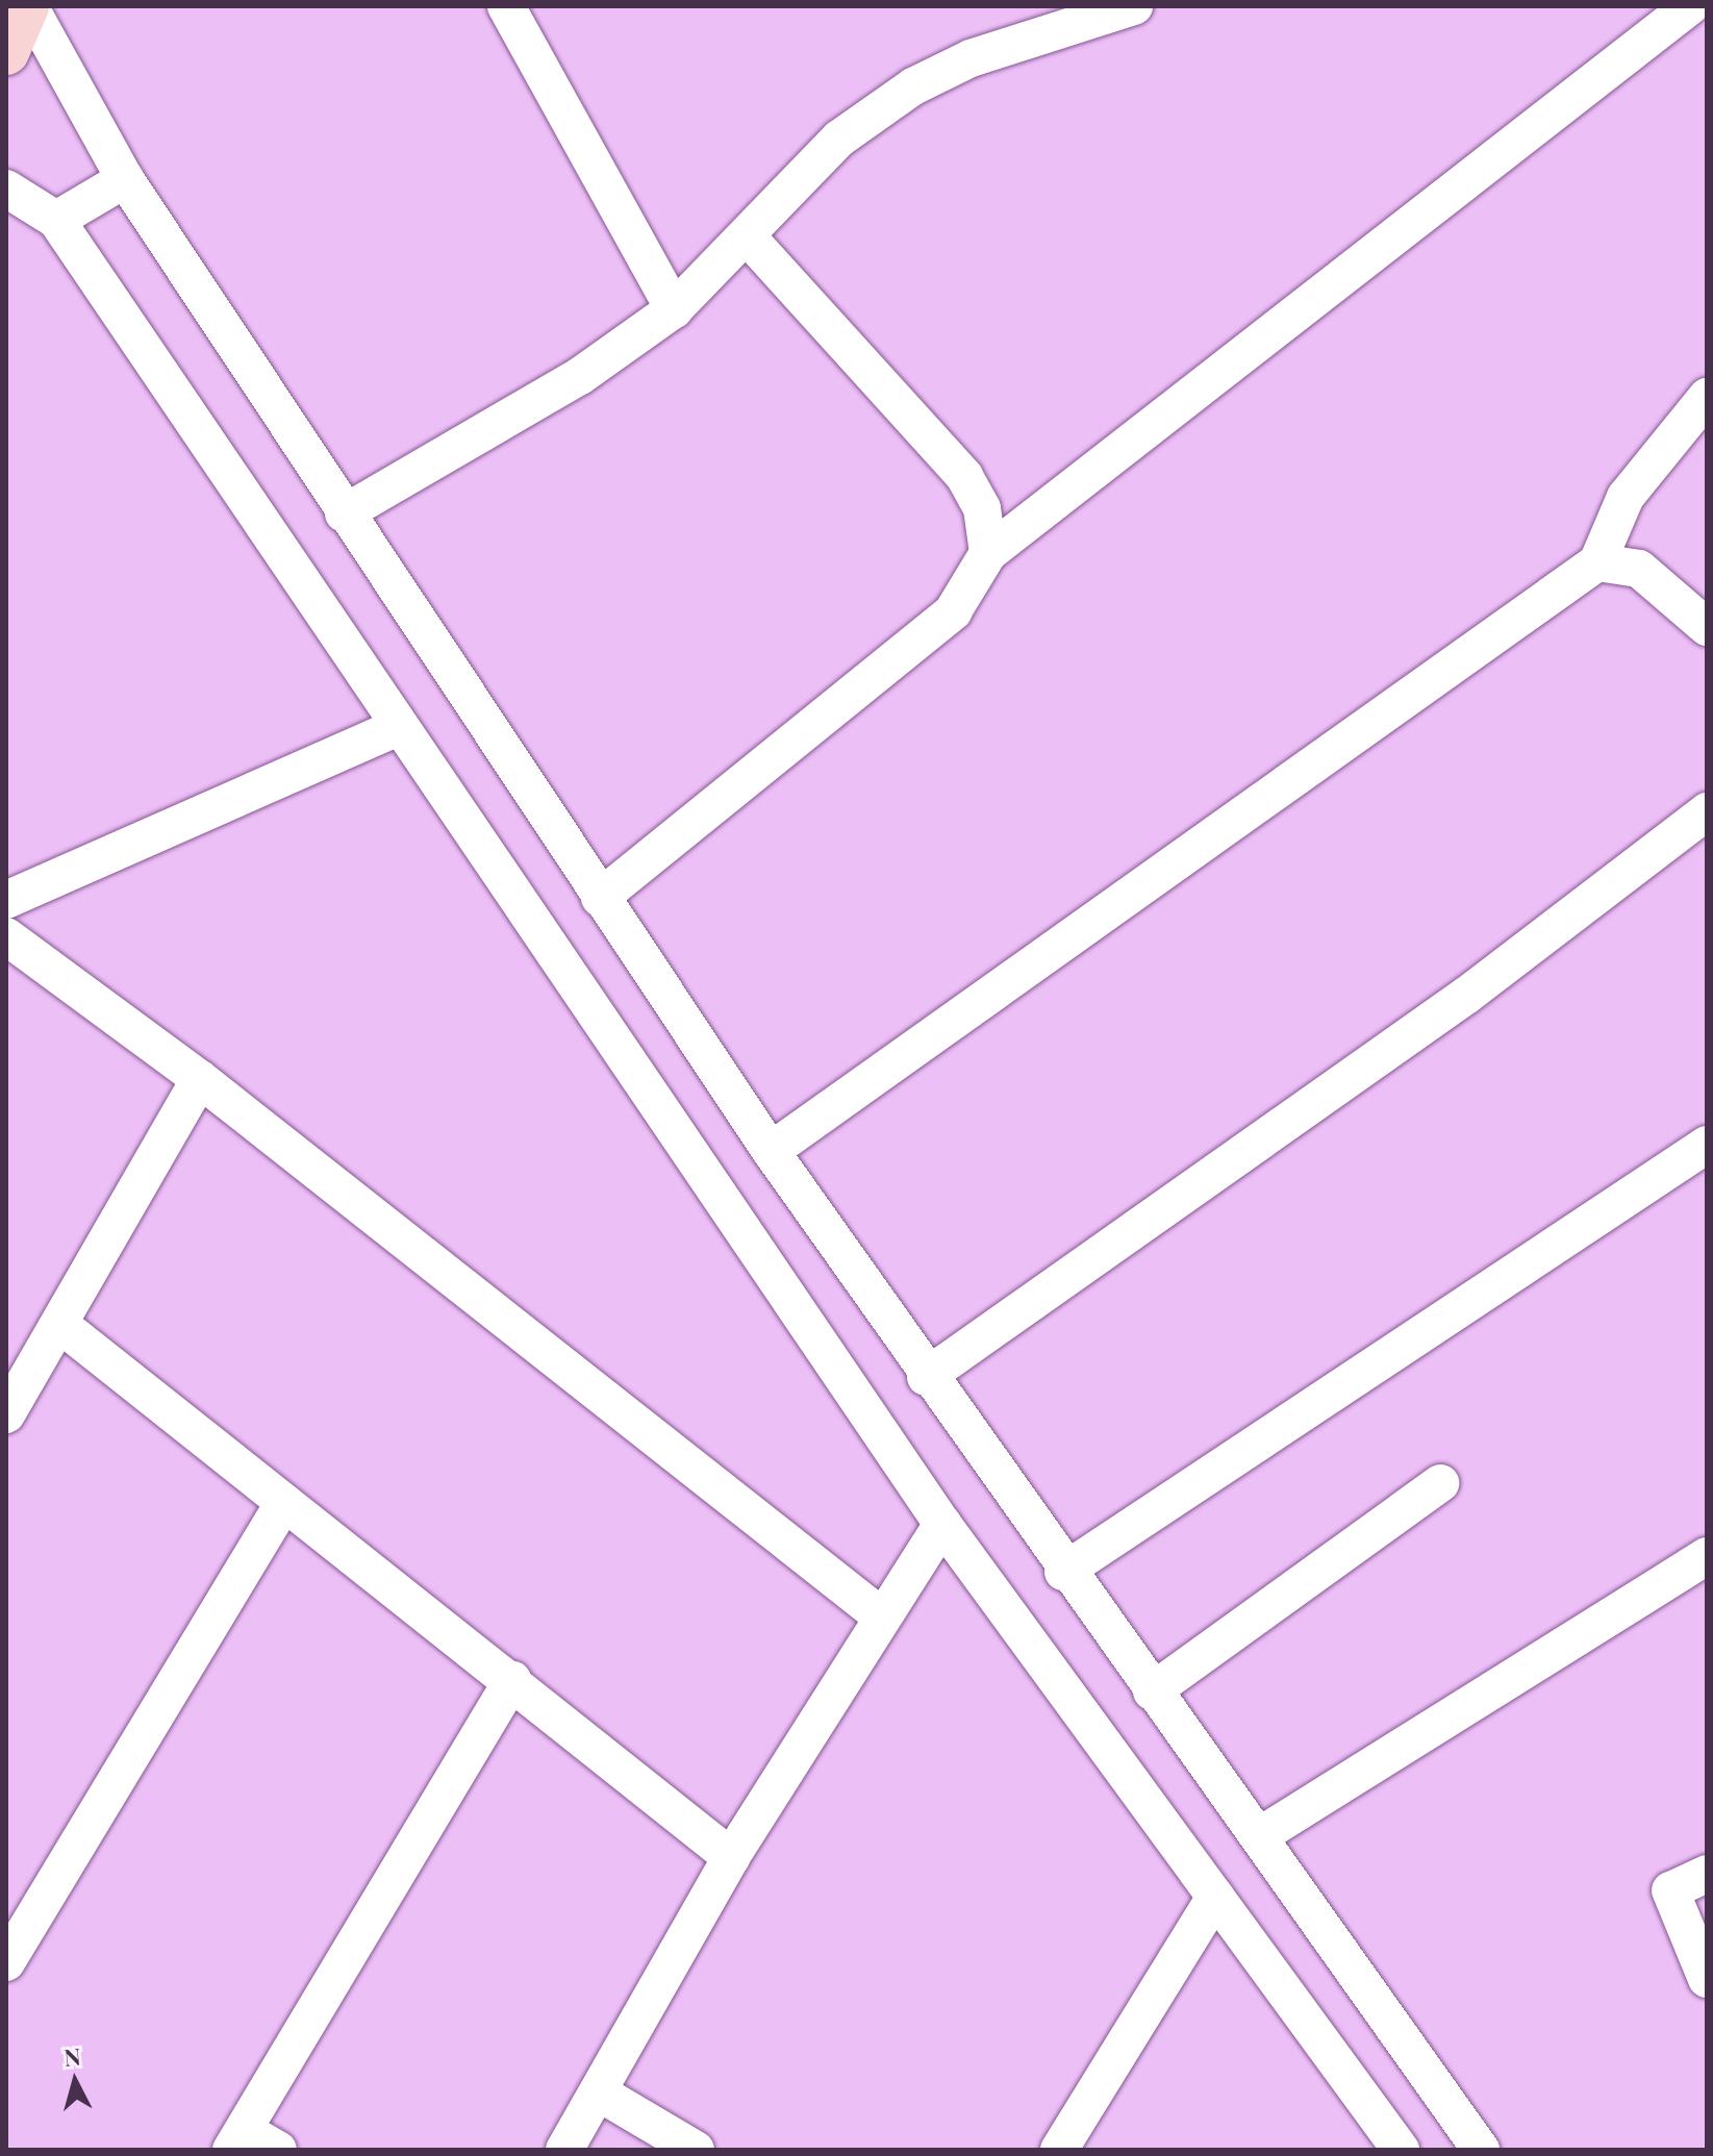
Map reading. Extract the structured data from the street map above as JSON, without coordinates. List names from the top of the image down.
{
  "north": "top"
}
